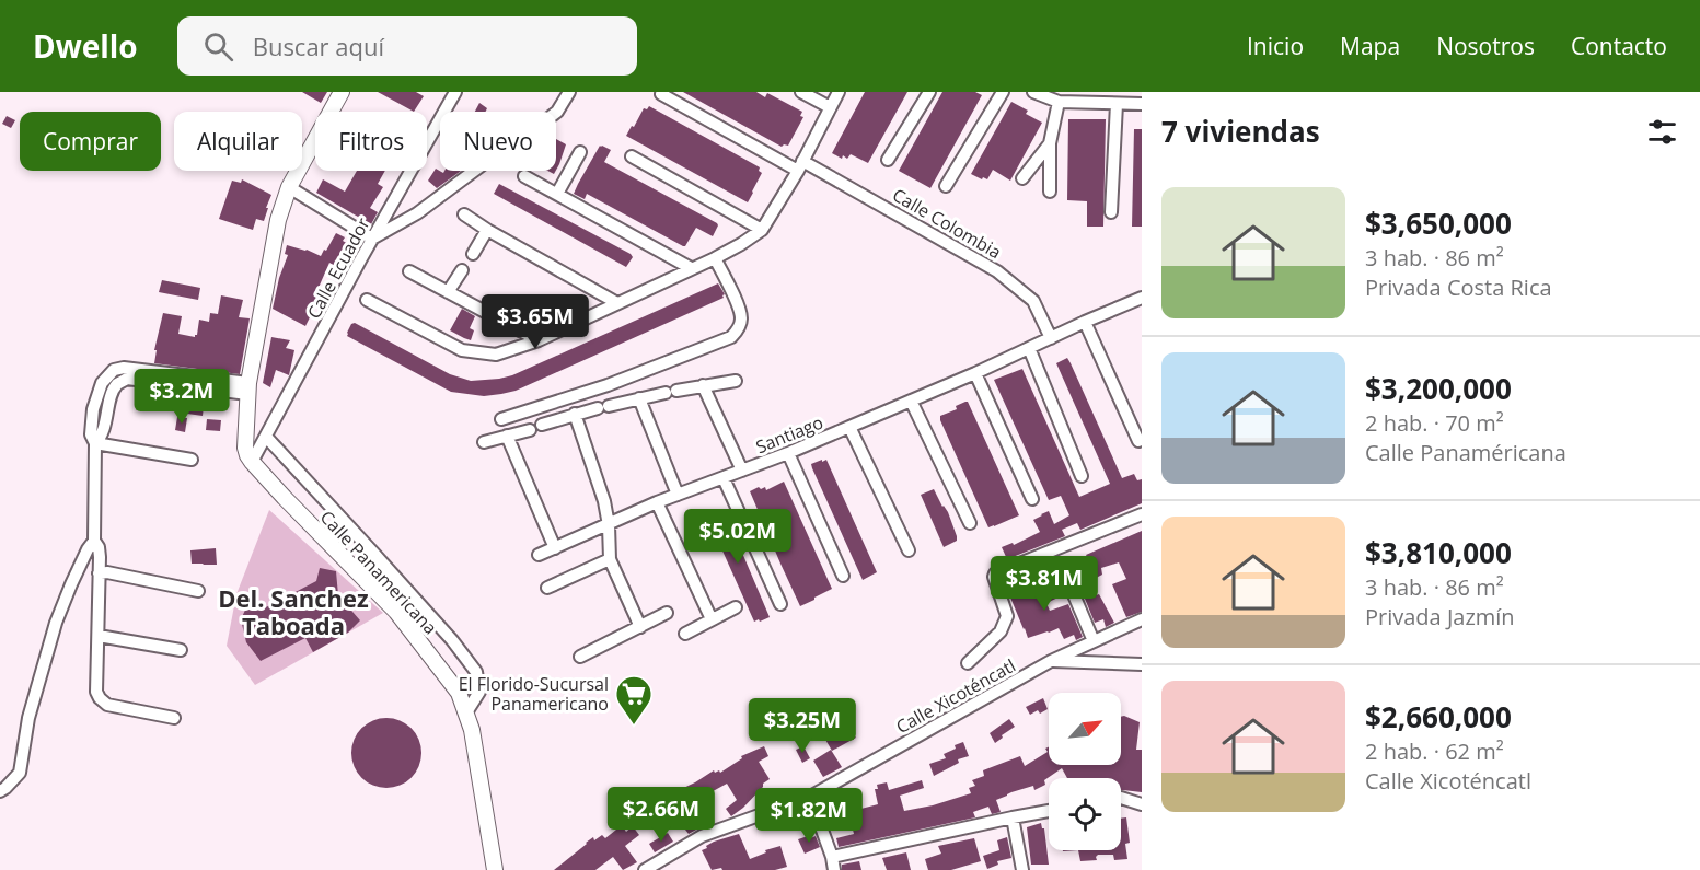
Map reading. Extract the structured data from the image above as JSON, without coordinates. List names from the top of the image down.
{
  "streets": {
    "main road": ["Calle Panamericana"],
    "street": [
      "Calle Colombia",
      "Calle Ecuador",
      "Santiago",
      "Calle Xicoténcatl"
    ]
  },
  "crossings": [
    ["Calle Colombia", "Santiago"],
    ["Calle Ecuador", "Calle Panamericana"]
  ],
  "districts": ["Del. Sanchez Taboada"],
  "places": {
    "supermarket": ["El Florido-Sucursal Panamericano"]
  },
  "north": "top right",
  "page": {
    "header": "Dwello",
    "search": "Buscar aquí",
    "nav": [
      "Inicio",
      "Mapa",
      "Nosotros",
      "Contacto"
    ],
    "heading": "7 viviendas",
    "chip": [
      "Comprar",
      "Alquilar",
      "Filtros",
      "Nuevo"
    ],
    "list": [
      {
        "name": "$3,650,000",
        "note": "3 hab. · 86 m² · Privada Costa Rica"
      },
      {
        "name": "$3,200,000",
        "note": "2 hab. · 70 m² · Calle Panaméricana"
      },
      {
        "name": "$3,810,000",
        "note": "3 hab. · 86 m² · Privada Jazmín"
      },
      {
        "name": "$2,660,000",
        "note": "2 hab. · 62 m² · Calle Xicoténcatl"
      }
    ],
    "price": [
      "$3.65M",
      "$3.2M",
      "$5.02M",
      "$3.81M",
      "$3.25M",
      "$2.66M",
      "$1.82M"
    ]
  }
}
